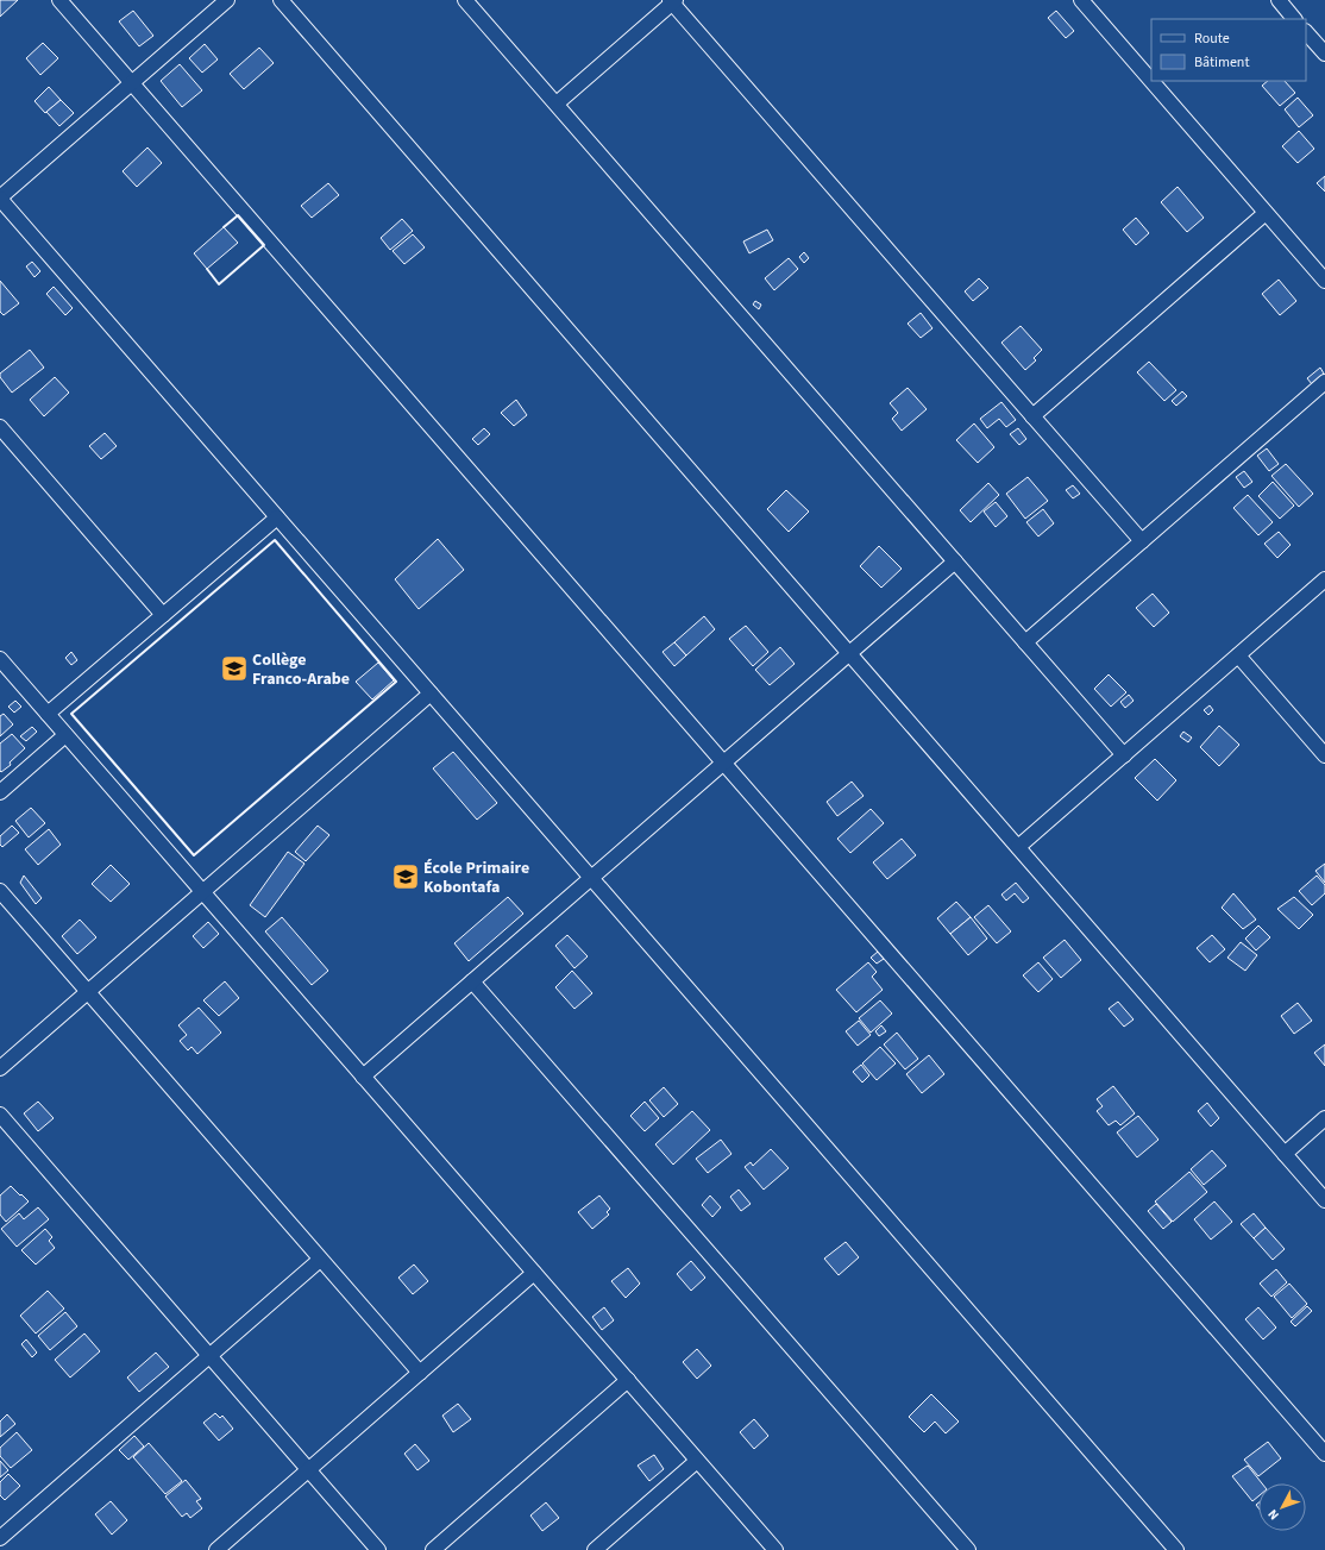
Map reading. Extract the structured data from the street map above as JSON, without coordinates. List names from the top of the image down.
{
  "places": {
    "school or university": ["Collège Franco-Arabe", "École Primaire Kobontafa"]
  },
  "legend": ["Route", "Bâtiment"],
  "north": "bottom left"
}
